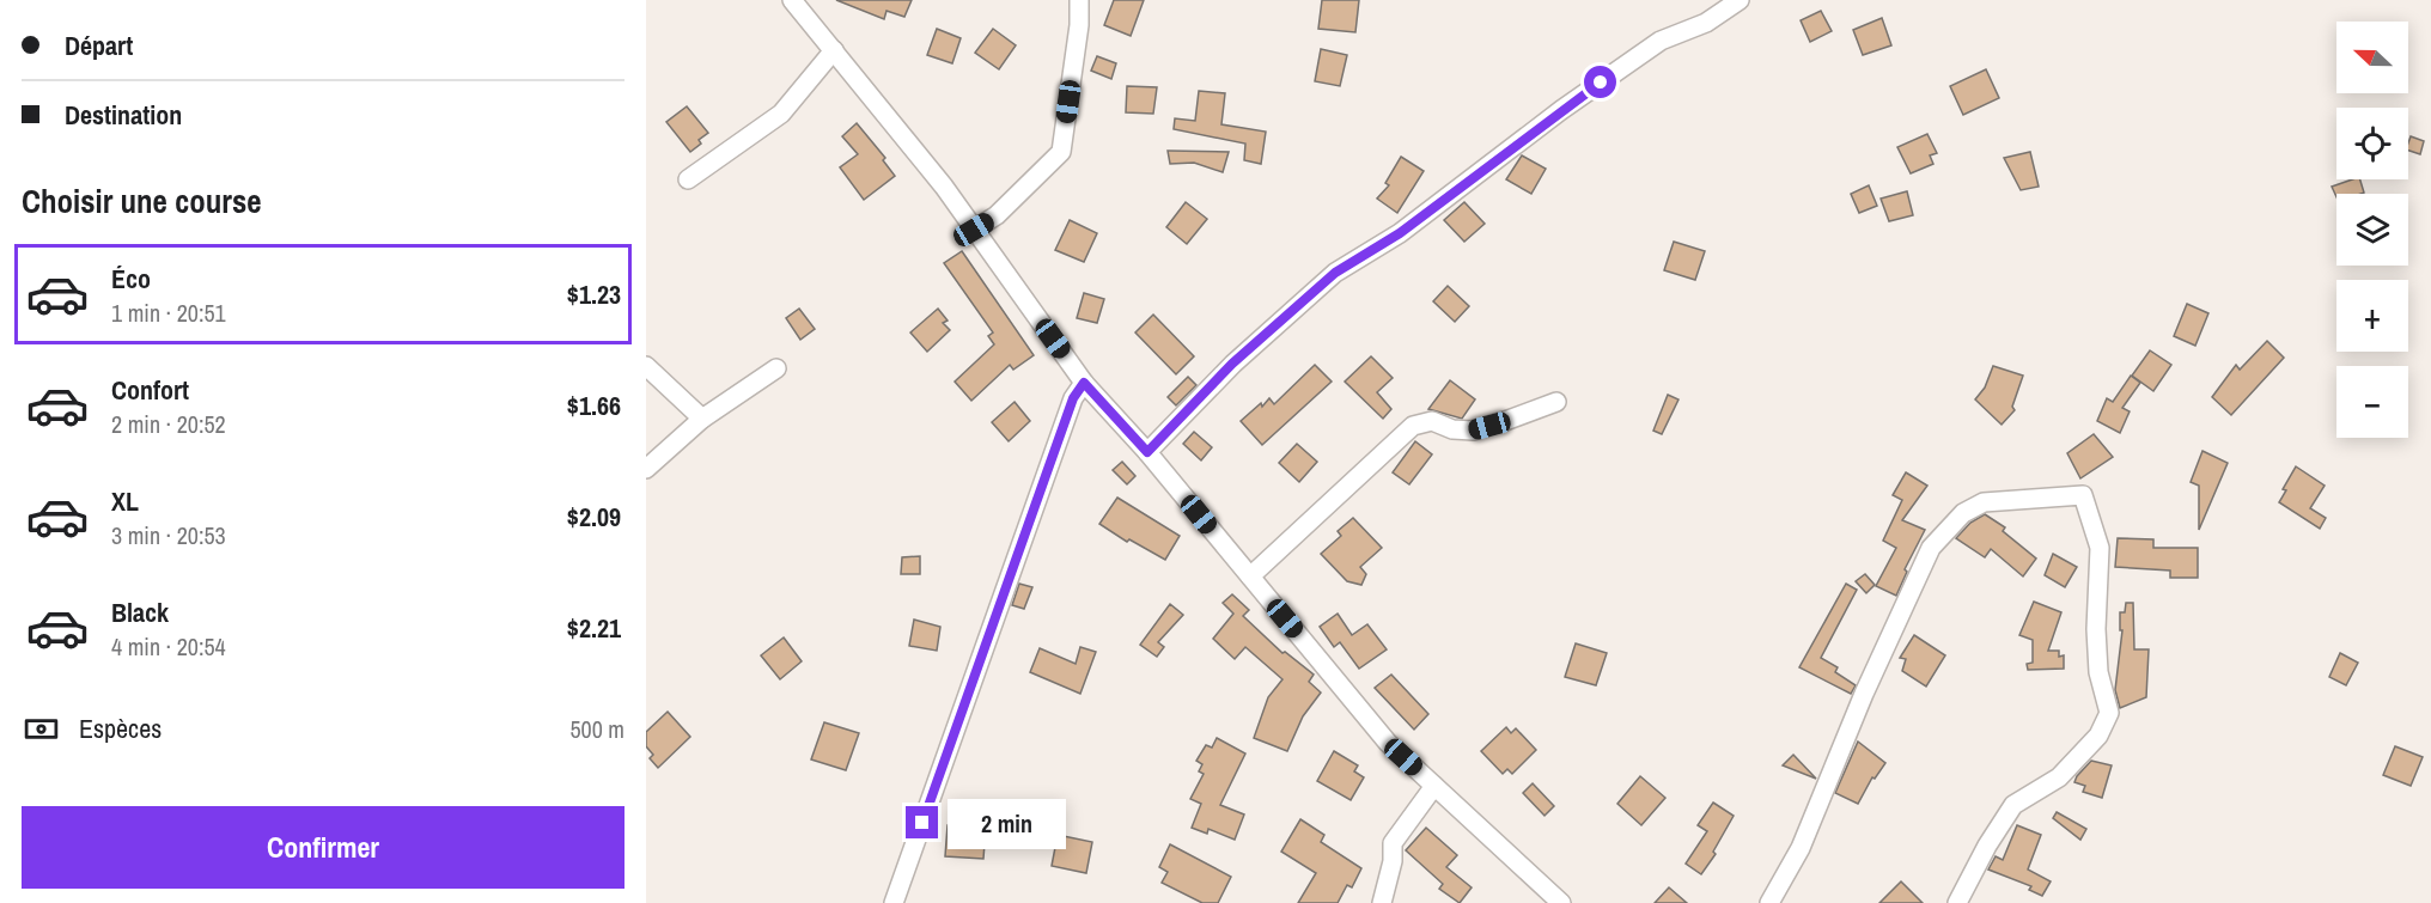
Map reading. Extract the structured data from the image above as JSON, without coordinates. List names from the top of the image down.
{
  "north": "left",
  "page": {
    "banner": ["Départ", "Destination"],
    "map_buttons": ["+", "−"],
    "heading": "Choisir une course",
    "list": [
      {
        "name": "Éco",
        "note": "1 min · 20:51",
        "value": "$1.23"
      },
      {
        "name": "Confort",
        "note": "2 min · 20:52",
        "value": "$1.66"
      },
      {
        "name": "XL",
        "note": "3 min · 20:53",
        "value": "$2.09"
      },
      {
        "name": "Black",
        "note": "4 min · 20:54",
        "value": "$2.21"
      }
    ],
    "pay": ["Espèces", "500 m"],
    "buttons": "Confirmer",
    "bubble": "2 min"
  }
}
